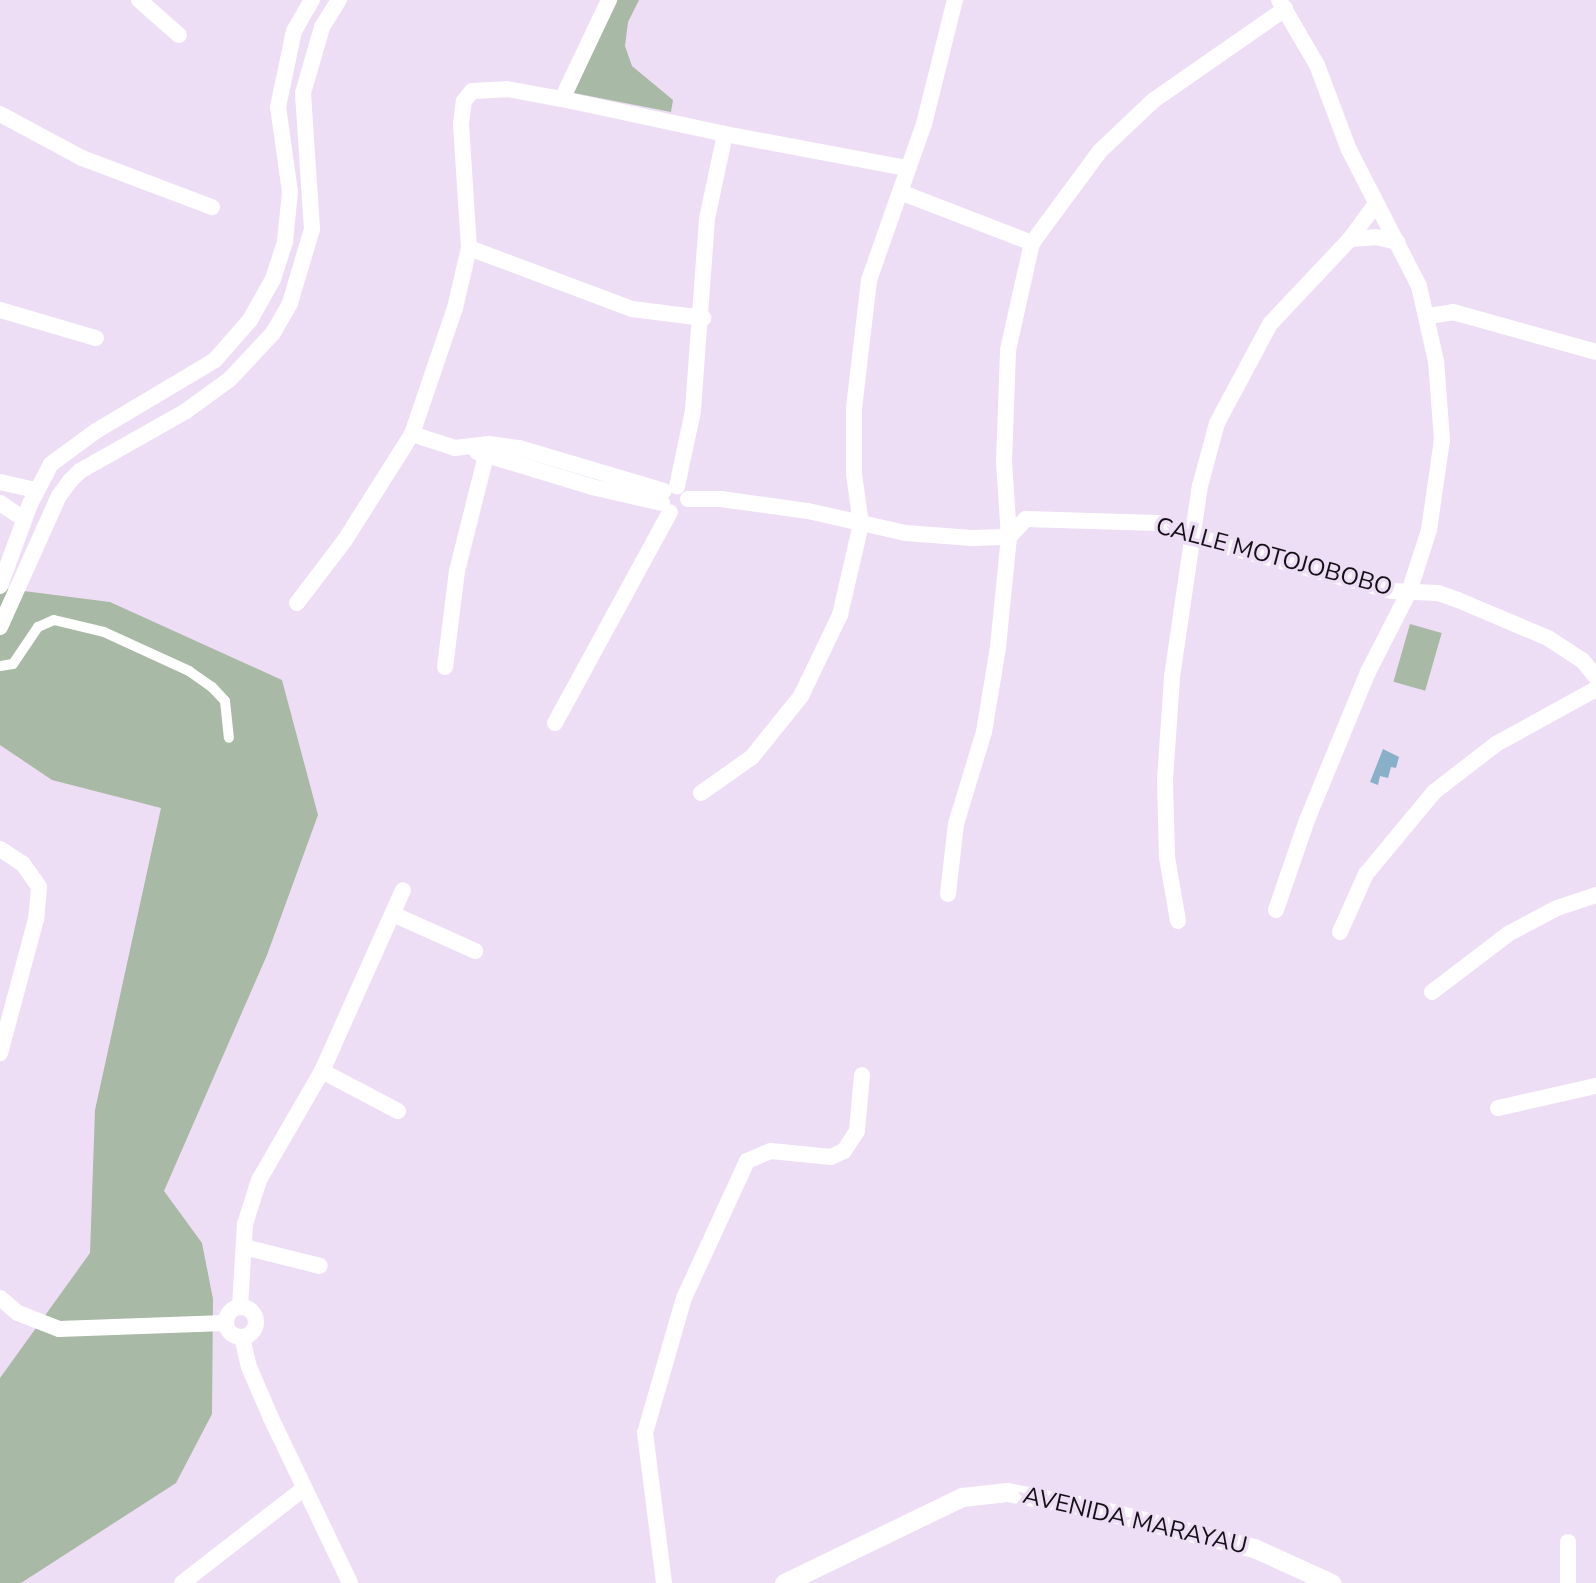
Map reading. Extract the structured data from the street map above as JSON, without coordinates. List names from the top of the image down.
{
  "streets": {
    "street": ["CALLE MOTOJOBOBO", "AVENIDA MARAYAU"]
  }
}
